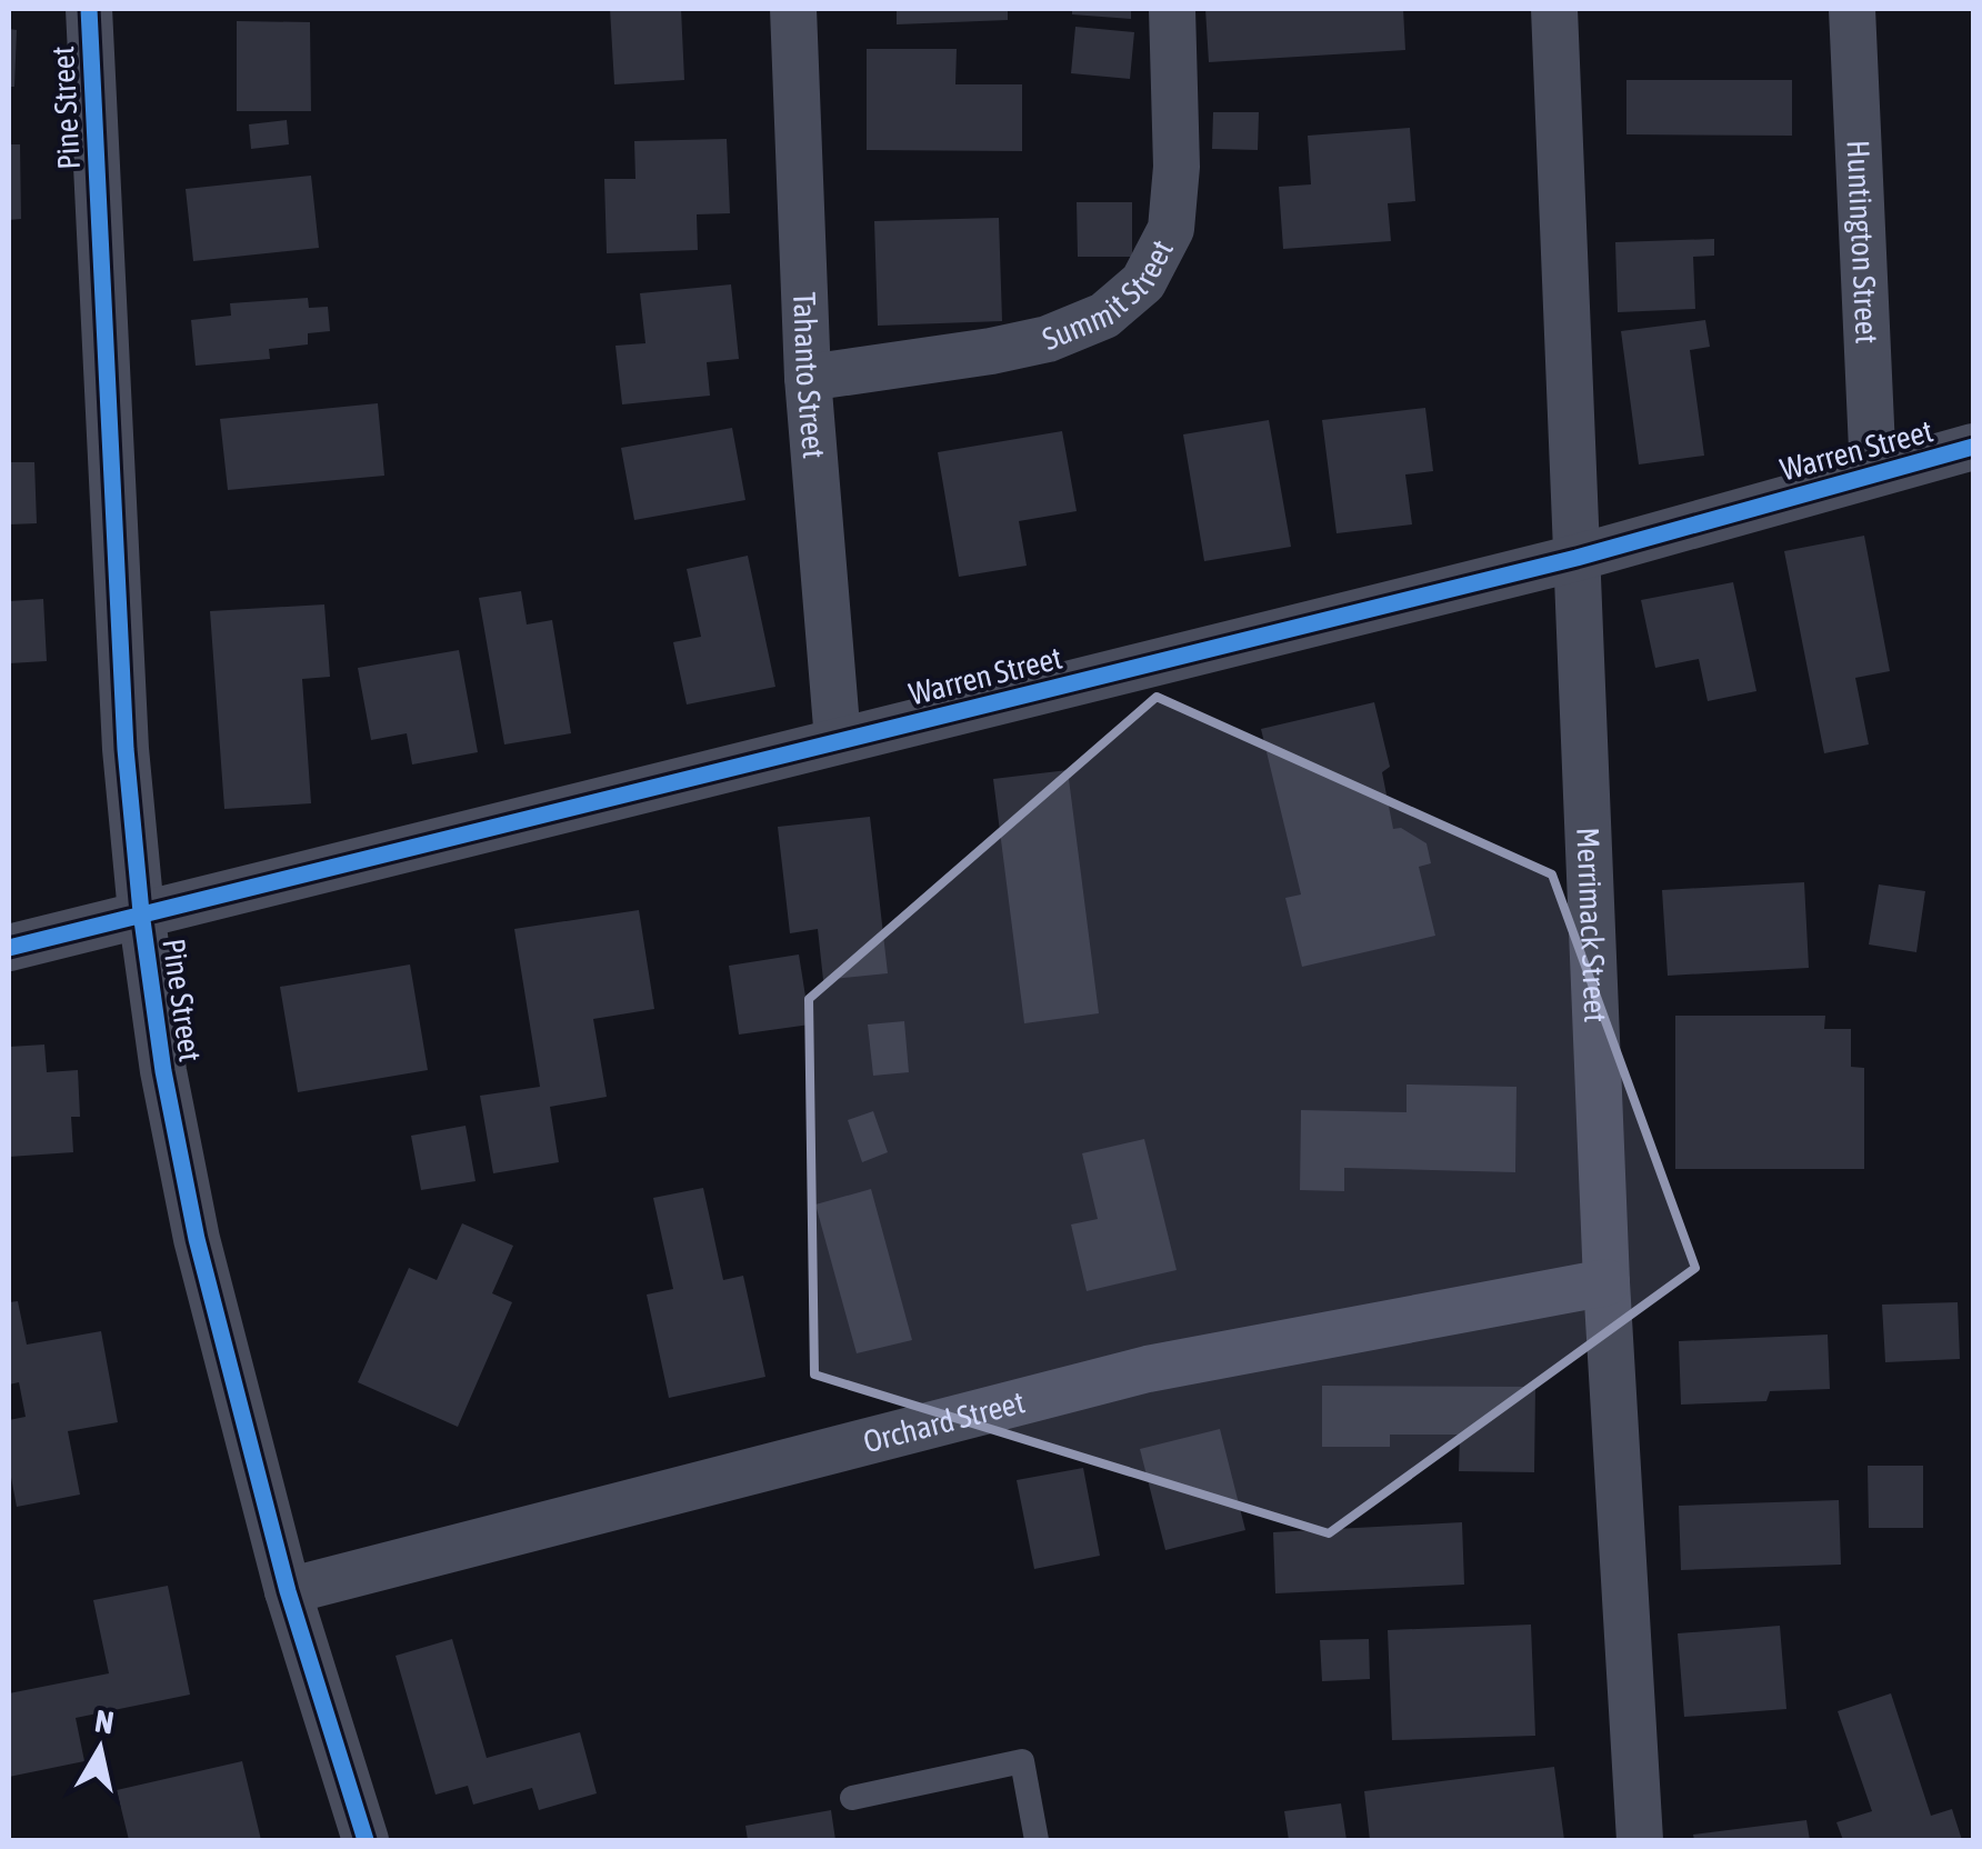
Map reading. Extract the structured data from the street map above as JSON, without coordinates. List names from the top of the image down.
{
  "streets": {
    "street": [
      "Pine Street",
      "Huntington Street",
      "Summit Street",
      "Tahanto Street",
      "Warren Street",
      "Merrimack Street",
      "Orchard Street"
    ]
  },
  "crossings": [
    ["Pine Street", "Warren Street"],
    ["Pine Street", "Orchard Street"],
    ["Huntington Street", "Warren Street"],
    ["Summit Street", "Tahanto Street"],
    ["Tahanto Street", "Warren Street"],
    ["Warren Street", "Merrimack Street"],
    ["Merrimack Street", "Orchard Street"]
  ],
  "north": "top"
}
